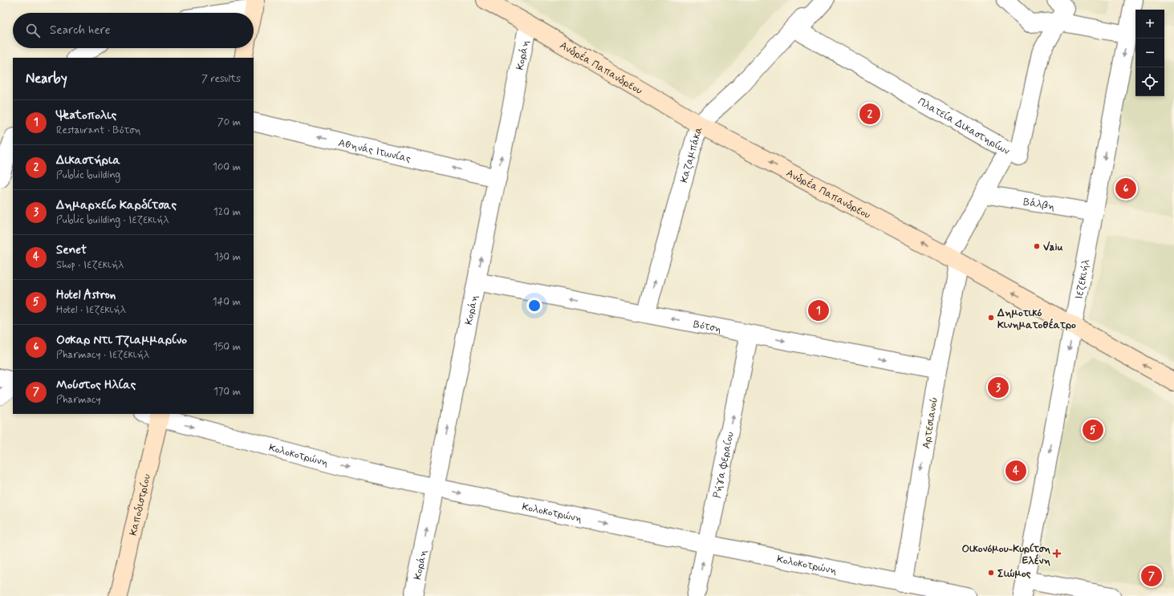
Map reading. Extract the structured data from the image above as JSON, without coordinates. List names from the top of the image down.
{
  "streets": {
    "main road": ["Ανδρέα Παπανδρεου", "Καποδιστρίου"],
    "street": [
      "Κοράη",
      "Πλατεία Δικαστηρίων",
      "Αθηνάς Ιτωνίας",
      "Καζαμπάκα",
      "Βάλβη",
      "Ιεζεκιήλ",
      "Βότση",
      "Αρτεσιανού",
      "Κολοκοτρώνη",
      "Ρήγα Φεραίου"
    ]
  },
  "crossings": [
    ["Κοράη", "Ανδρέα Παπανδρεου"],
    ["Κοράη", "Αθηνάς Ιτωνίας"],
    ["Κοράη", "Βότση"],
    ["Κοράη", "Κολοκοτρώνη"],
    ["Ανδρέα Παπανδρεου", "Καζαμπάκα"],
    ["Ανδρέα Παπανδρεου", "Ιεζεκιήλ"],
    ["Ανδρέα Παπανδρεου", "Αρτεσιανού"],
    ["Πλατεία Δικαστηρίων", "Αρτεσιανού"],
    ["Καζαμπάκα", "Βότση"],
    ["Βάλβη", "Ιεζεκιήλ"],
    ["Βάλβη", "Αρτεσιανού"],
    ["Βότση", "Αρτεσιανού"],
    ["Βότση", "Ρήγα Φεραίου"],
    ["Αρτεσιανού", "Κολοκοτρώνη"],
    ["Κολοκοτρώνη", "Ρήγα Φεραίου"],
    ["Κολοκοτρώνη", "Καποδιστρίου"]
  ],
  "one_way": [
    "Κοράη",
    "Ανδρέα Παπανδρεου",
    "Αθηνάς Ιτωνίας",
    "Καζαμπάκα",
    "Ιεζεκιήλ",
    "Αρτεσιανού",
    "Κολοκοτρώνη",
    "Ρήγα Φεραίου"
  ],
  "places": {
    "other": ["Vaiu", "Δημοτικό Κινηματοθέατρο", "Σιώμος"],
    "health": ["Οικονόμου-Κυρίτση Ελένη"]
  },
  "page": {
    "map_buttons": ["+", "−"],
    "search": "Search here",
    "heading": ["Nearby", "7 results"],
    "list": [
      {
        "mark": "1",
        "name": "Ψeatοπολις",
        "note": "Restaurant · Βότση",
        "value": "70 m"
      },
      {
        "mark": "2",
        "name": "Δικαστήρια",
        "note": "Public building",
        "value": "100 m"
      },
      {
        "mark": "3",
        "name": "Δημαρχείο Καρδίτσας",
        "note": "Public building · Ιεζεκιήλ",
        "value": "120 m"
      },
      {
        "mark": "4",
        "name": "Senet",
        "note": "Shop · Ιεζεκιήλ",
        "value": "130 m"
      },
      {
        "mark": "5",
        "name": "Hotel Astron",
        "note": "Hotel · Ιεζεκιήλ",
        "value": "140 m"
      },
      {
        "mark": "6",
        "name": "Οσκαρ Ντι Τζιαμμαρίνο",
        "note": "Pharmacy · Ιεζεκιήλ",
        "value": "150 m"
      },
      {
        "mark": "7",
        "name": "Μούστος Ηλίας",
        "note": "Pharmacy",
        "value": "170 m"
      }
    ],
    "pins": [
      "2",
      "6",
      "1",
      "3",
      "5",
      "4",
      "7"
    ]
  }
}
